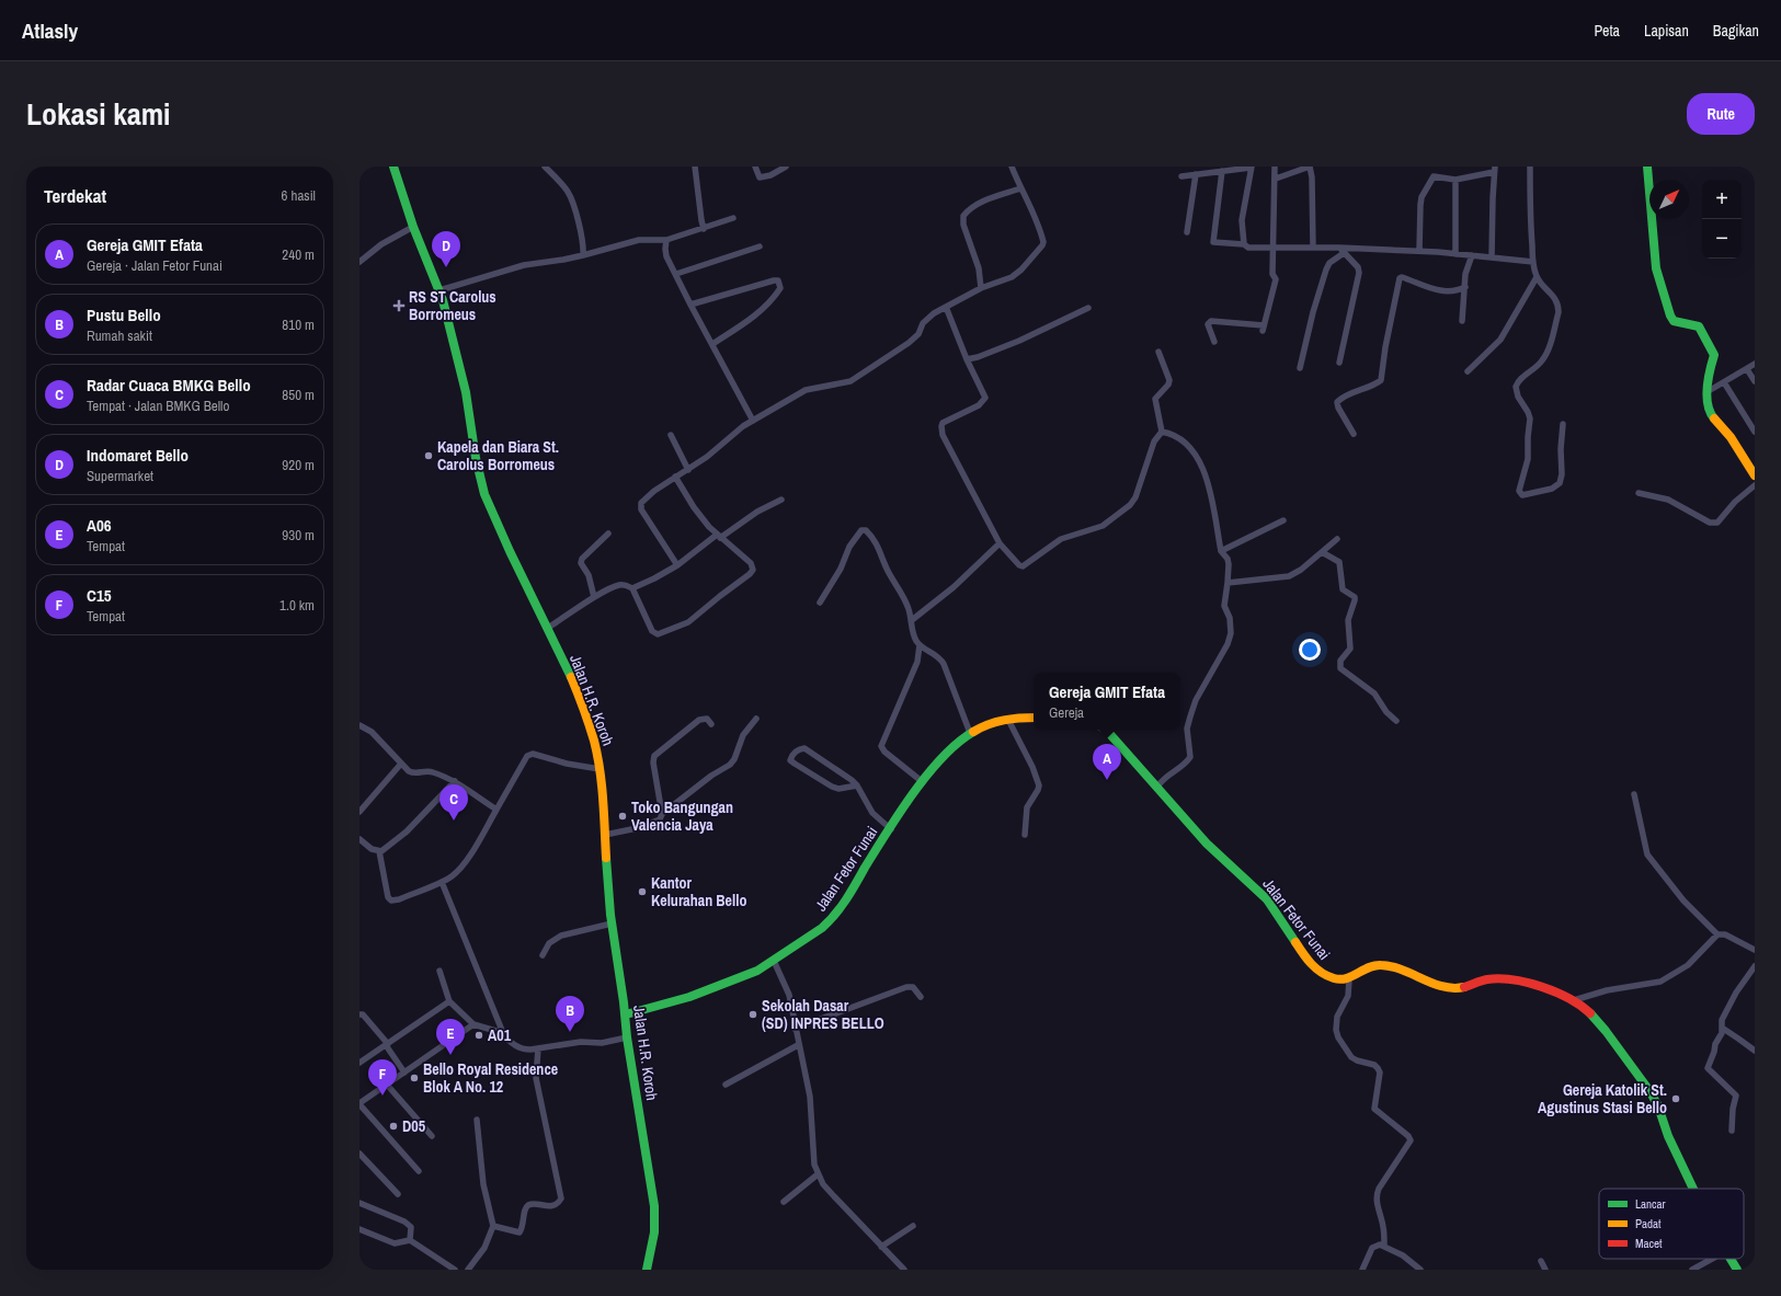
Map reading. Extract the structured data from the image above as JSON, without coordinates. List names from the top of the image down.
{
  "streets": {
    "street": ["Jalan H.R. Koroh", "Jalan Fetor Funai"]
  },
  "crossings": [
    ["Jalan H.R. Koroh", "Jalan Fetor Funai"]
  ],
  "places": {
    "health": ["RS ST Carolus Borromeus"],
    "other": [
      "Kapela dan Biara St. Carolus Borromeus",
      "Toko Bangungan Valencia Jaya",
      "Kantor Kelurahan Bello",
      "Sekolah Dasar (SD) INPRES BELLO",
      "A01",
      "Bello Royal Residence Blok A No. 12",
      "Gereja Katolik St. Agustinus Stasi Bello",
      "D05"
    ]
  },
  "legend": ["Lancar", "Padat", "Macet"],
  "north": "top right",
  "page": {
    "header": "Atlasly",
    "nav": ["Peta", "Lapisan", "Bagikan"],
    "title": "Lokasi kami",
    "buttons": "Rute",
    "heading": ["Terdekat", "6 hasil"],
    "map_buttons": ["+", "−"],
    "list": [
      {
        "mark": "A",
        "name": "Gereja GMIT Efata",
        "note": "Gereja · Jalan Fetor Funai",
        "value": "240 m"
      },
      {
        "mark": "B",
        "name": "Pustu Bello",
        "note": "Rumah sakit",
        "value": "810 m"
      },
      {
        "mark": "C",
        "name": "Radar Cuaca BMKG Bello",
        "note": "Tempat · Jalan BMKG Bello",
        "value": "850 m"
      },
      {
        "mark": "D",
        "name": "Indomaret Bello",
        "note": "Supermarket",
        "value": "920 m"
      },
      {
        "mark": "E",
        "name": "A06",
        "note": "Tempat",
        "value": "930 m"
      },
      {
        "mark": "F",
        "name": "C15",
        "note": "Tempat",
        "value": "1.0 km"
      }
    ],
    "pins": [
      "D",
      "A",
      "C",
      "B",
      "E",
      "F"
    ],
    "popup": ["Gereja GMIT Efata", "Gereja"]
  }
}
